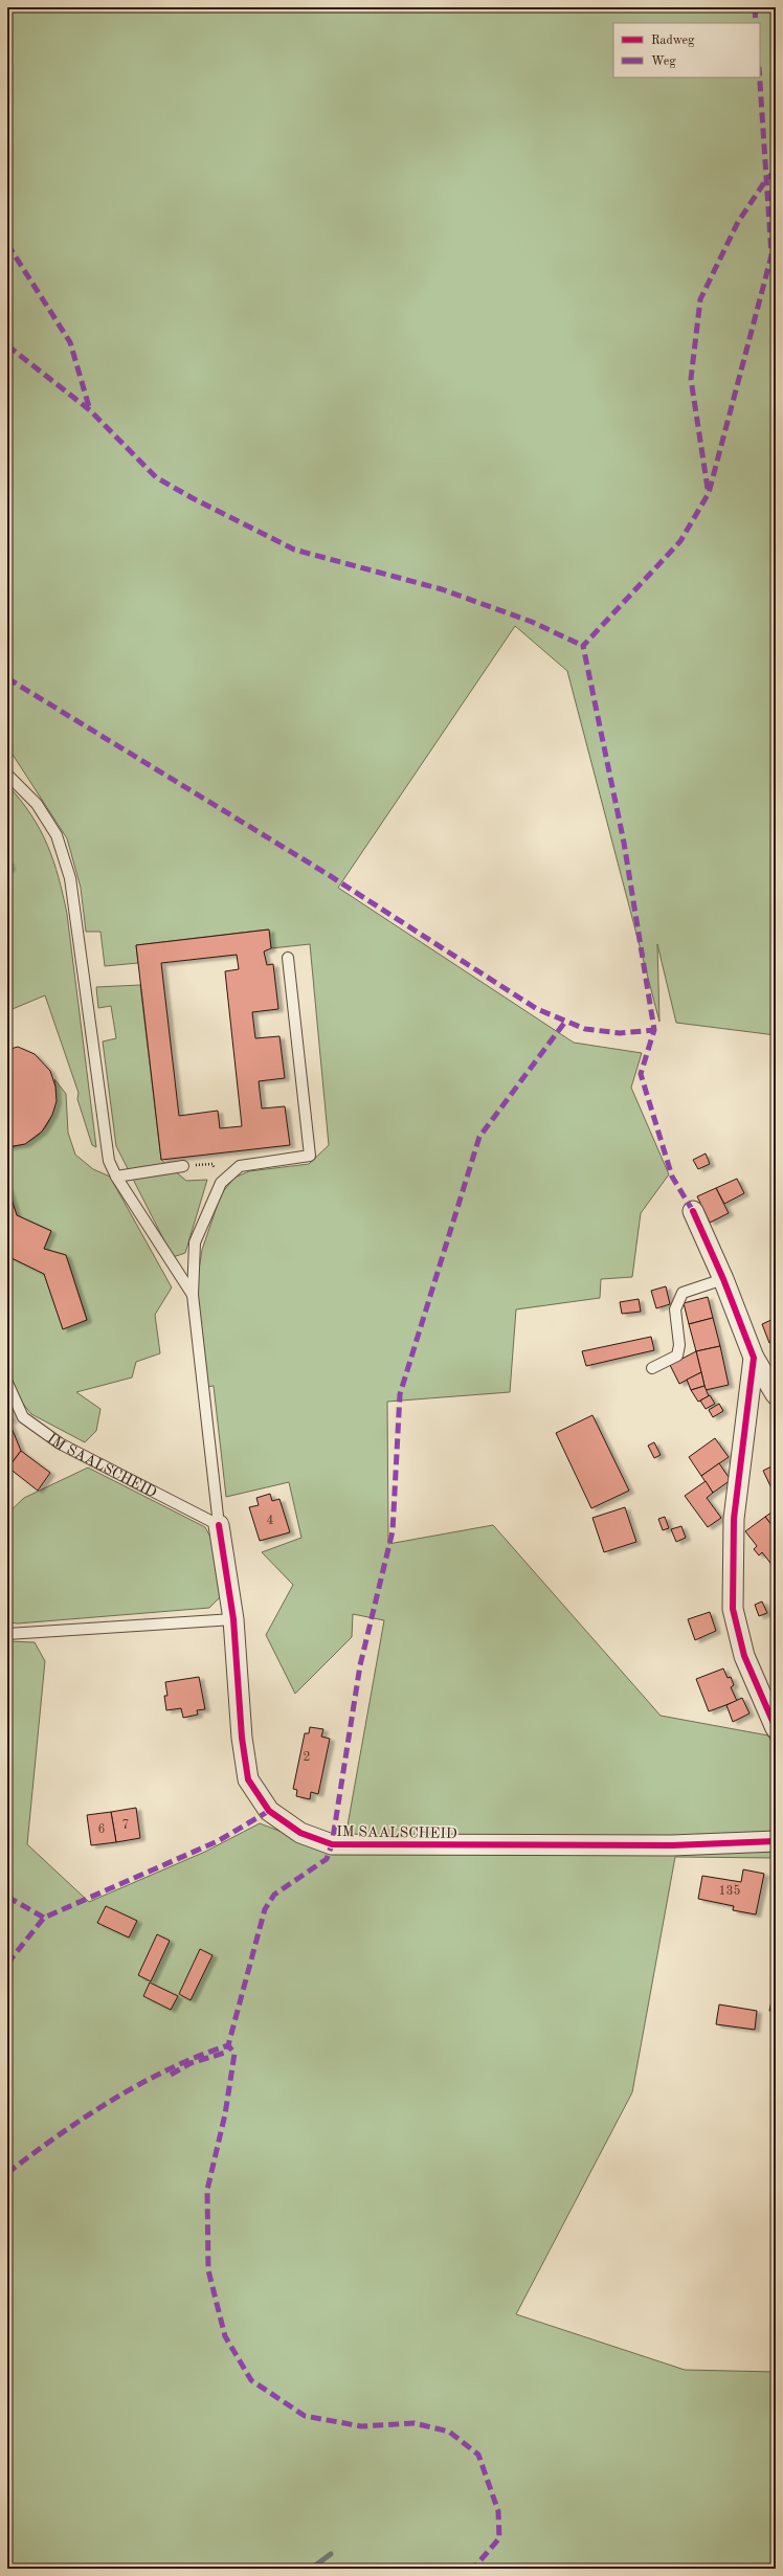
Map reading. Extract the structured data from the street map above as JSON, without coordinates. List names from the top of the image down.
{
  "streets": {
    "street": ["IM SAALSCHEID"]
  },
  "house_numbers": [
    "4",
    "2",
    "7",
    "6",
    "135"
  ],
  "legend": ["Radweg", "Weg"]
}
